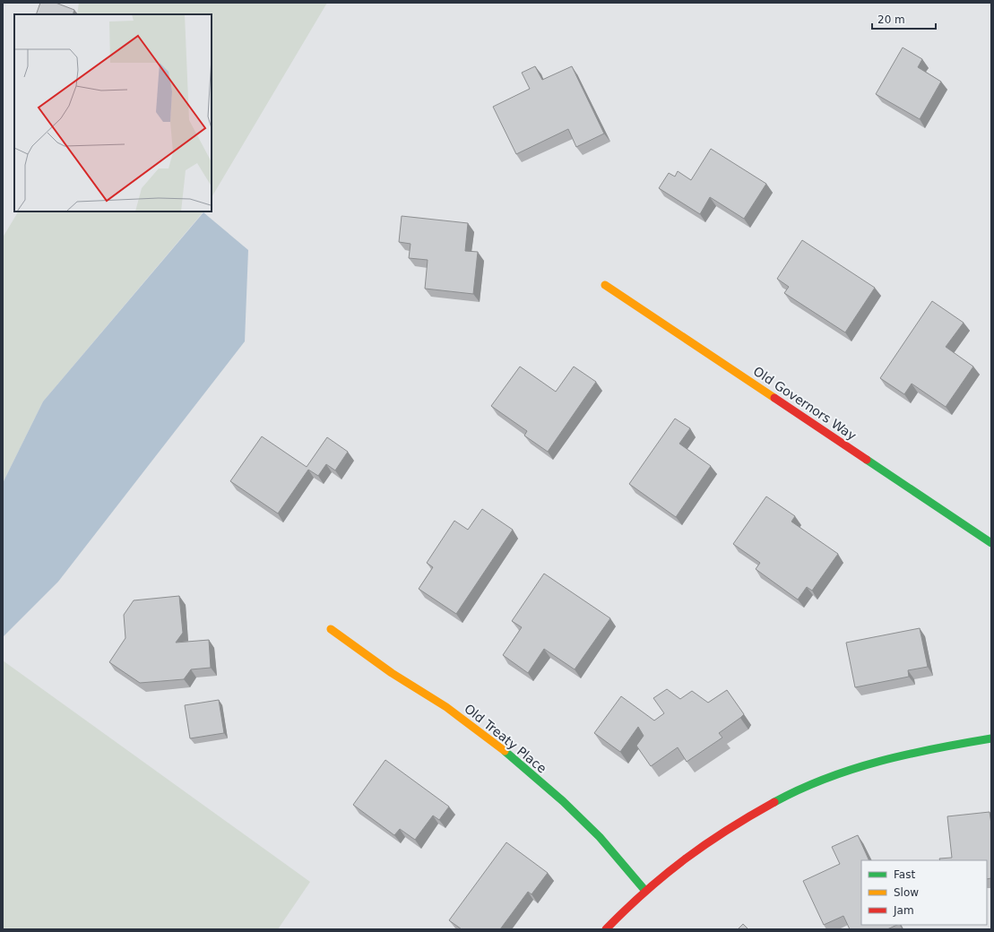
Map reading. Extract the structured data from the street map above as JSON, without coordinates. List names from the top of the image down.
{
  "streets": {
    "street": ["Old Governors Way", "Old Treaty Place"]
  },
  "legend": ["Fast", "Slow", "Jam"],
  "scale_bar": "20 m"
}
